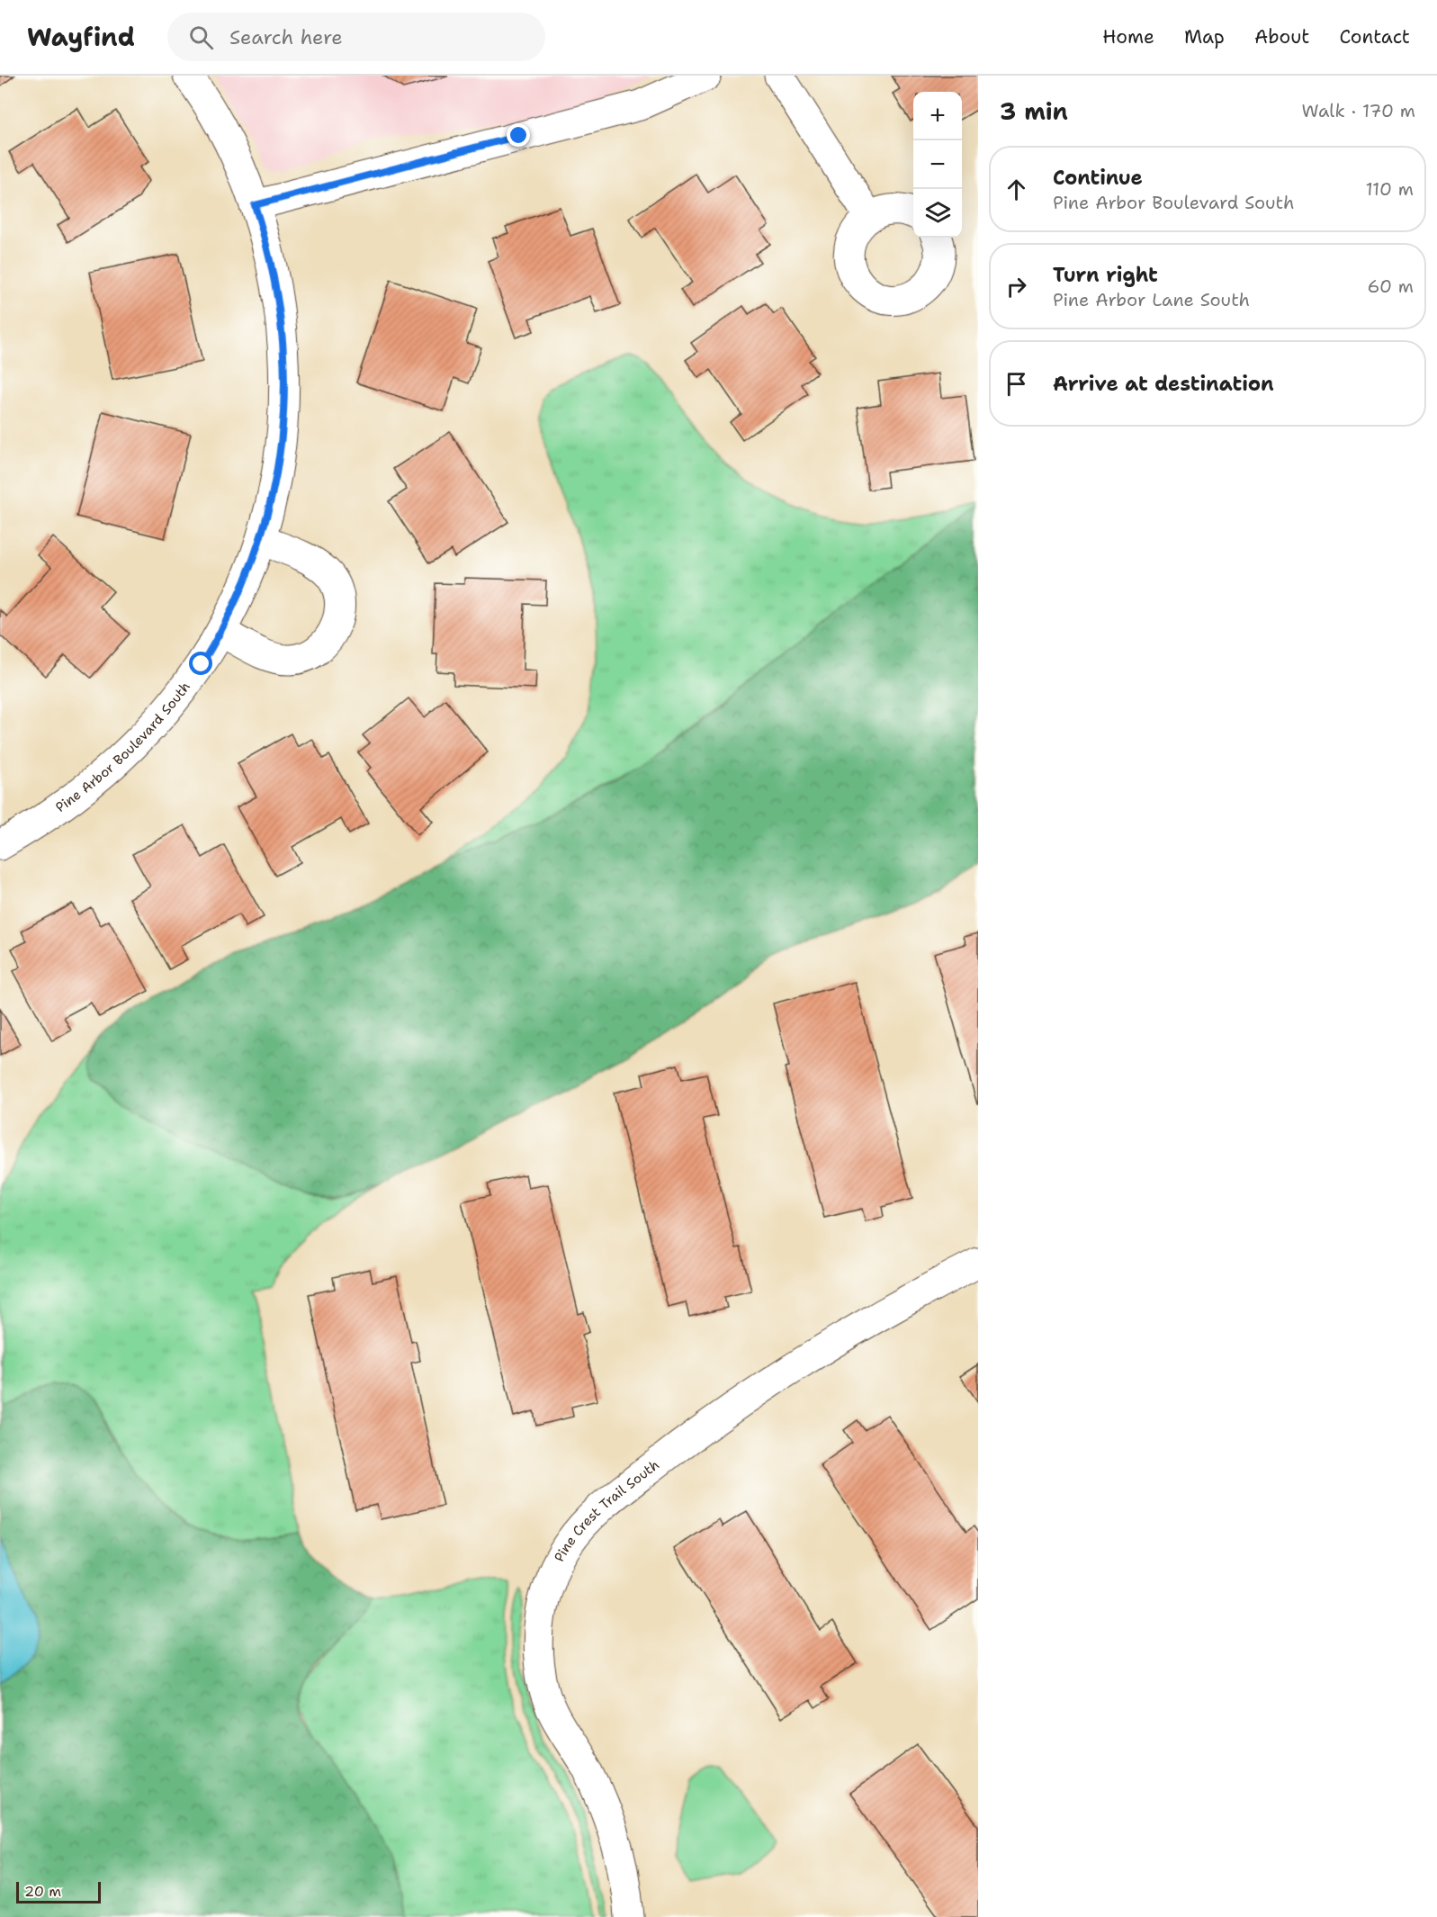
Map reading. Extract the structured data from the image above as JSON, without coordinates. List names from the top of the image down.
{
  "streets": {
    "street": ["Pine Arbor Boulevard South", "Pine Crest Trail South"]
  },
  "scale_bar": "20 m",
  "page": {
    "header": "Wayfind",
    "search": "Search here",
    "nav": [
      "Home",
      "Map",
      "About",
      "Contact"
    ],
    "heading": ["3 min", "Walk · 170 m"],
    "map_buttons": ["+", "−"],
    "list": [
      ["Continue", "Pine Arbor Boulevard South", "110 m"],
      ["Turn right", "Pine Arbor Lane South", "60 m"],
      "Arrive at destination"
    ],
    "scale": "20 m"
  }
}
